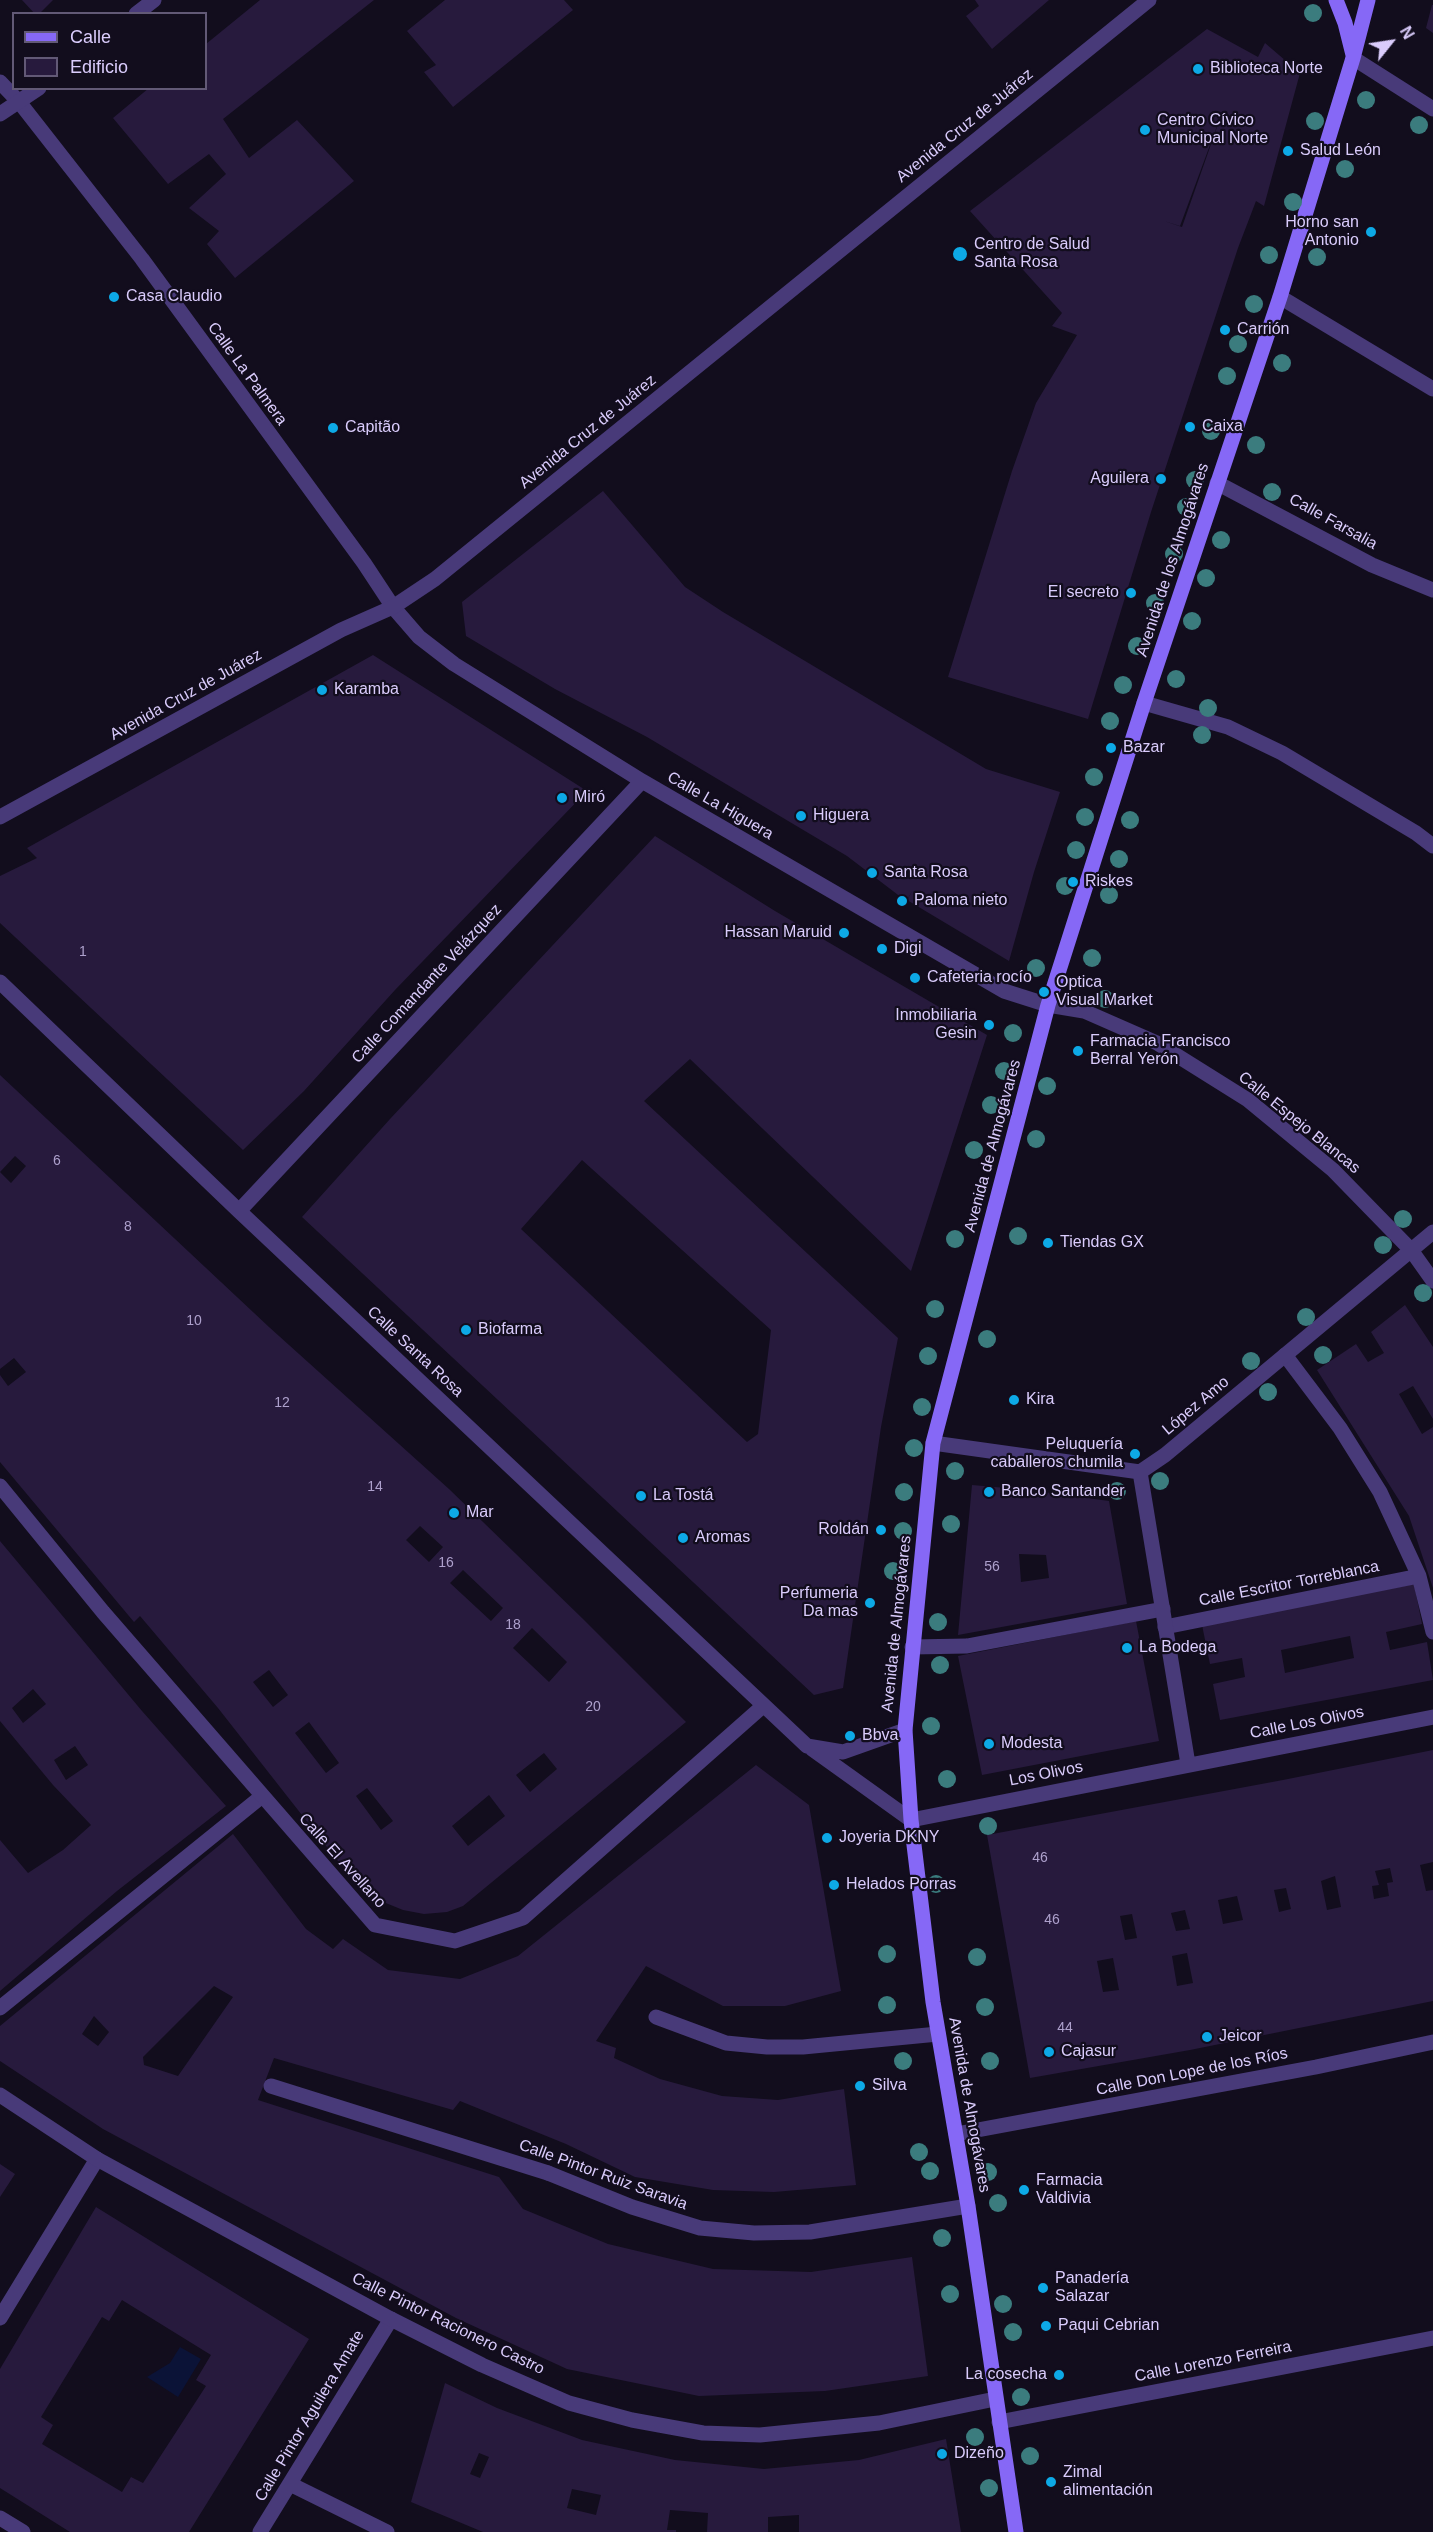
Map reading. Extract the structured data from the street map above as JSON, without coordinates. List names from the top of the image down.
{
  "streets": {
    "main road": ["Avenida de los Almogávares", "Avenida de Almogávares"],
    "street": [
      "Avenida Cruz de Juárez",
      "Calle La Palmera",
      "Calle Farsalia",
      "Calle La Higuera",
      "Calle Comandante Velázquez",
      "Calle Espejo Blancas",
      "Calle Santa Rosa",
      "López Amo",
      "Calle Escritor Torreblanca",
      "Calle Los Olivos",
      "Los Olivos",
      "Calle El Avellano",
      "Calle Don Lope de los Ríos",
      "Calle Pintor Ruiz Saravia",
      "Calle Pintor Racionero Castro",
      "Calle Lorenzo Ferreira",
      "Calle Pintor Aguilera Amate"
    ]
  },
  "crossings": [
    ["Avenida Cruz de Juárez", "Calle La Palmera"],
    ["Avenida Cruz de Juárez", "Calle La Higuera"],
    ["Calle La Palmera", "Calle La Higuera"],
    ["Calle Farsalia", "Avenida de los Almogávares"],
    ["Avenida de los Almogávares", "Calle La Higuera"],
    ["Avenida de los Almogávares", "Calle Espejo Blancas"],
    ["Avenida de los Almogávares", "Avenida de Almogávares"],
    ["Calle La Higuera", "Calle Comandante Velázquez"],
    ["Calle La Higuera", "Calle Espejo Blancas"],
    ["Calle La Higuera", "Avenida de Almogávares"],
    ["Calle Comandante Velázquez", "Calle Santa Rosa"],
    ["Calle Espejo Blancas", "Avenida de Almogávares"],
    ["Calle Espejo Blancas", "López Amo"],
    ["Avenida de Almogávares", "Calle Santa Rosa"],
    ["Avenida de Almogávares", "Los Olivos"],
    ["Avenida de Almogávares", "Calle Don Lope de los Ríos"],
    ["Avenida de Almogávares", "Calle Pintor Ruiz Saravia"],
    ["Avenida de Almogávares", "Calle Pintor Racionero Castro"],
    ["Calle Santa Rosa", "Los Olivos"],
    ["Calle Santa Rosa", "Calle El Avellano"],
    ["Calle Los Olivos", "Los Olivos"],
    ["Calle Pintor Racionero Castro", "Calle Pintor Aguilera Amate"]
  ],
  "places": [
    "Biblioteca Norte",
    "Centro Cívico Municipal Norte",
    "Salud León",
    "Horno san Antonio",
    "Centro de Salud Santa Rosa",
    "Casa Claudio",
    "Carrión",
    "Caixa",
    "Capitão",
    "Aguilera",
    "El secreto",
    "Karamba",
    "Bazar",
    "Miró",
    "Higuera",
    "Santa Rosa",
    "Riskes",
    "Paloma nieto",
    "Hassan Maruid",
    "Digi",
    "Cafeteria rocío",
    "Optica Visual Market",
    "Inmobiliaria Gesin",
    "Farmacia Francisco Berral Yerón",
    "Tiendas GX",
    "Biofarma",
    "Kira",
    "Peluquería caballeros chumila",
    "Banco Santander",
    "La Tostá",
    "Mar",
    "Roldán",
    "Aromas",
    "Perfumeria Da mas",
    "La Bodega",
    "Bbva",
    "Modesta",
    "Joyeria DKNY",
    "Helados Porras",
    "Jeicor",
    "Cajasur",
    "Silva",
    "Farmacia Valdivia",
    "Panadería Salazar",
    "Paqui Cebrian",
    "La cosecha",
    "Dizeño",
    "Zimal alimentación"
  ],
  "house_numbers": [
    "1",
    "6",
    "8",
    "10",
    "12",
    "14",
    "16",
    "56",
    "18",
    "20",
    "46",
    "46",
    "44"
  ],
  "legend": ["Calle", "Edificio"],
  "north": "top right"
}
